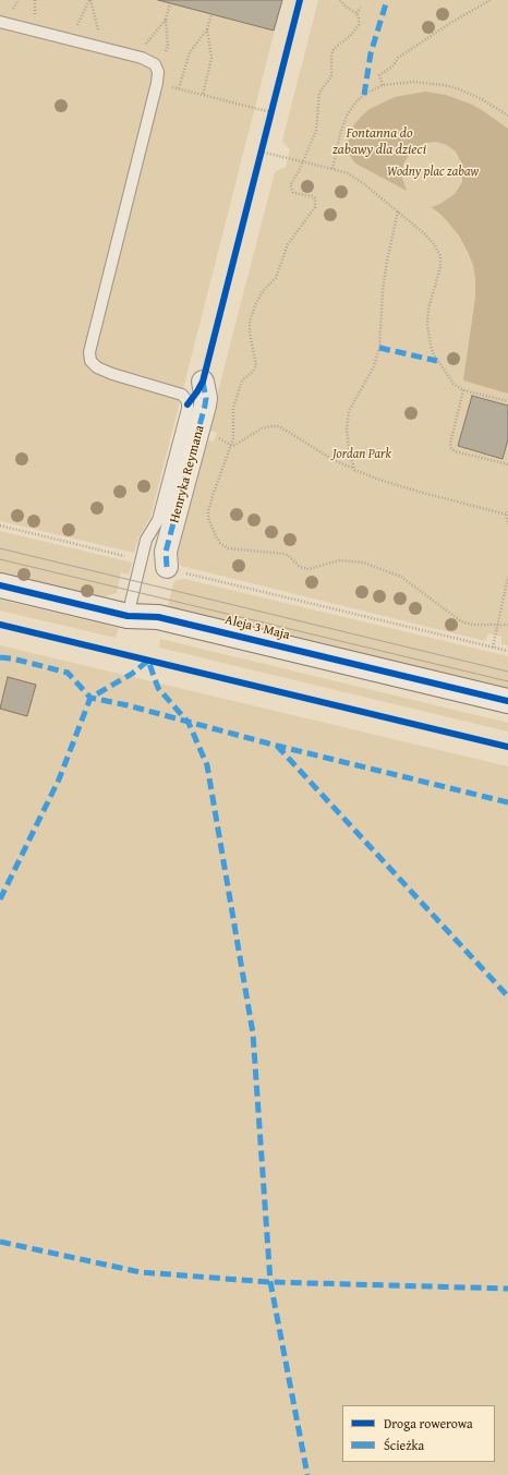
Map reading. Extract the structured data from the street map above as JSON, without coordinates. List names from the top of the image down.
{
  "streets": {
    "street": ["Henryka Reymana", "Aleja 3 Maja"]
  },
  "water": ["Fontanna do zabawy dla dzieci"],
  "parks": ["Wodny plac zabaw", "Jordan Park"],
  "legend": ["Droga rowerowa", "Ścieżka"]
}
